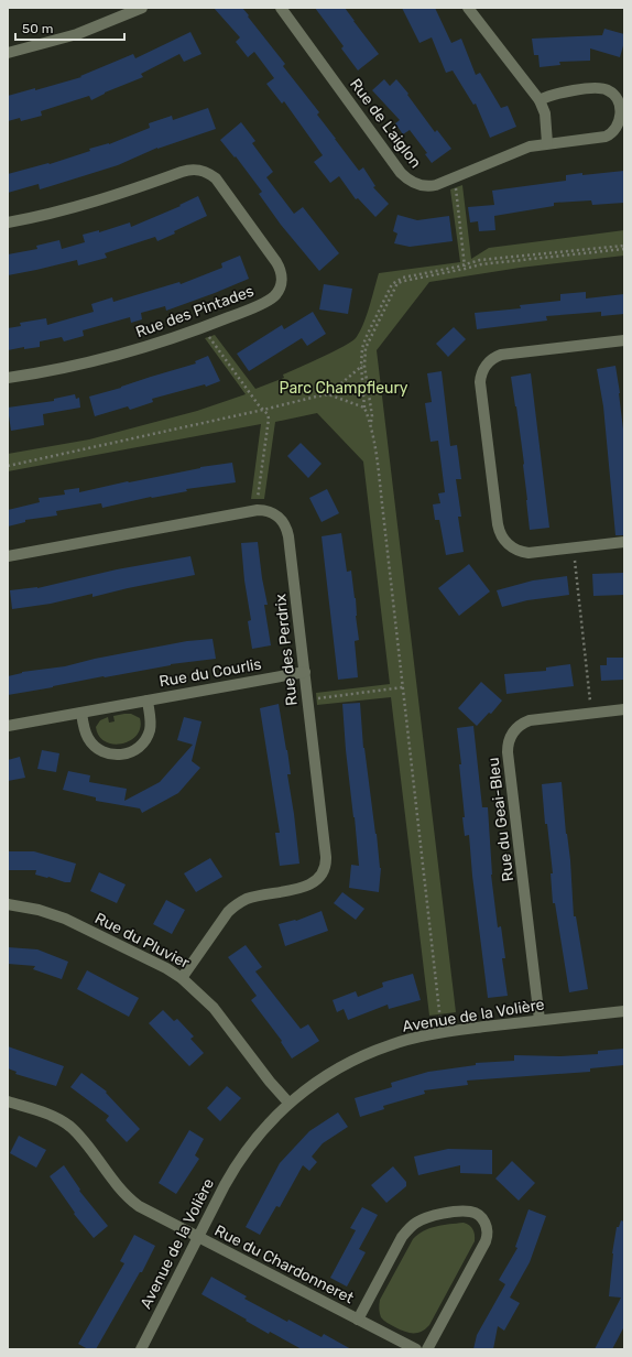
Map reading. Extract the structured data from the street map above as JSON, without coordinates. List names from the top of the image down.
{
  "streets": {
    "street": [
      "Rue de L'aiglon",
      "Rue des Pintades",
      "Rue des Perdrix",
      "Rue du Courlis",
      "Rue du Geai-Bleu",
      "Rue du Pluvier",
      "Avenue de la Volière",
      "Rue du Chardonneret"
    ]
  },
  "crossings": [
    ["Rue des Perdrix", "Rue du Courlis"],
    ["Rue des Perdrix", "Rue du Pluvier"],
    ["Rue du Geai-Bleu", "Avenue de la Volière"],
    ["Rue du Pluvier", "Avenue de la Volière"],
    ["Avenue de la Volière", "Rue du Chardonneret"]
  ],
  "parks": ["Parc Champfleury"],
  "scale_bar": "50 m"
}
